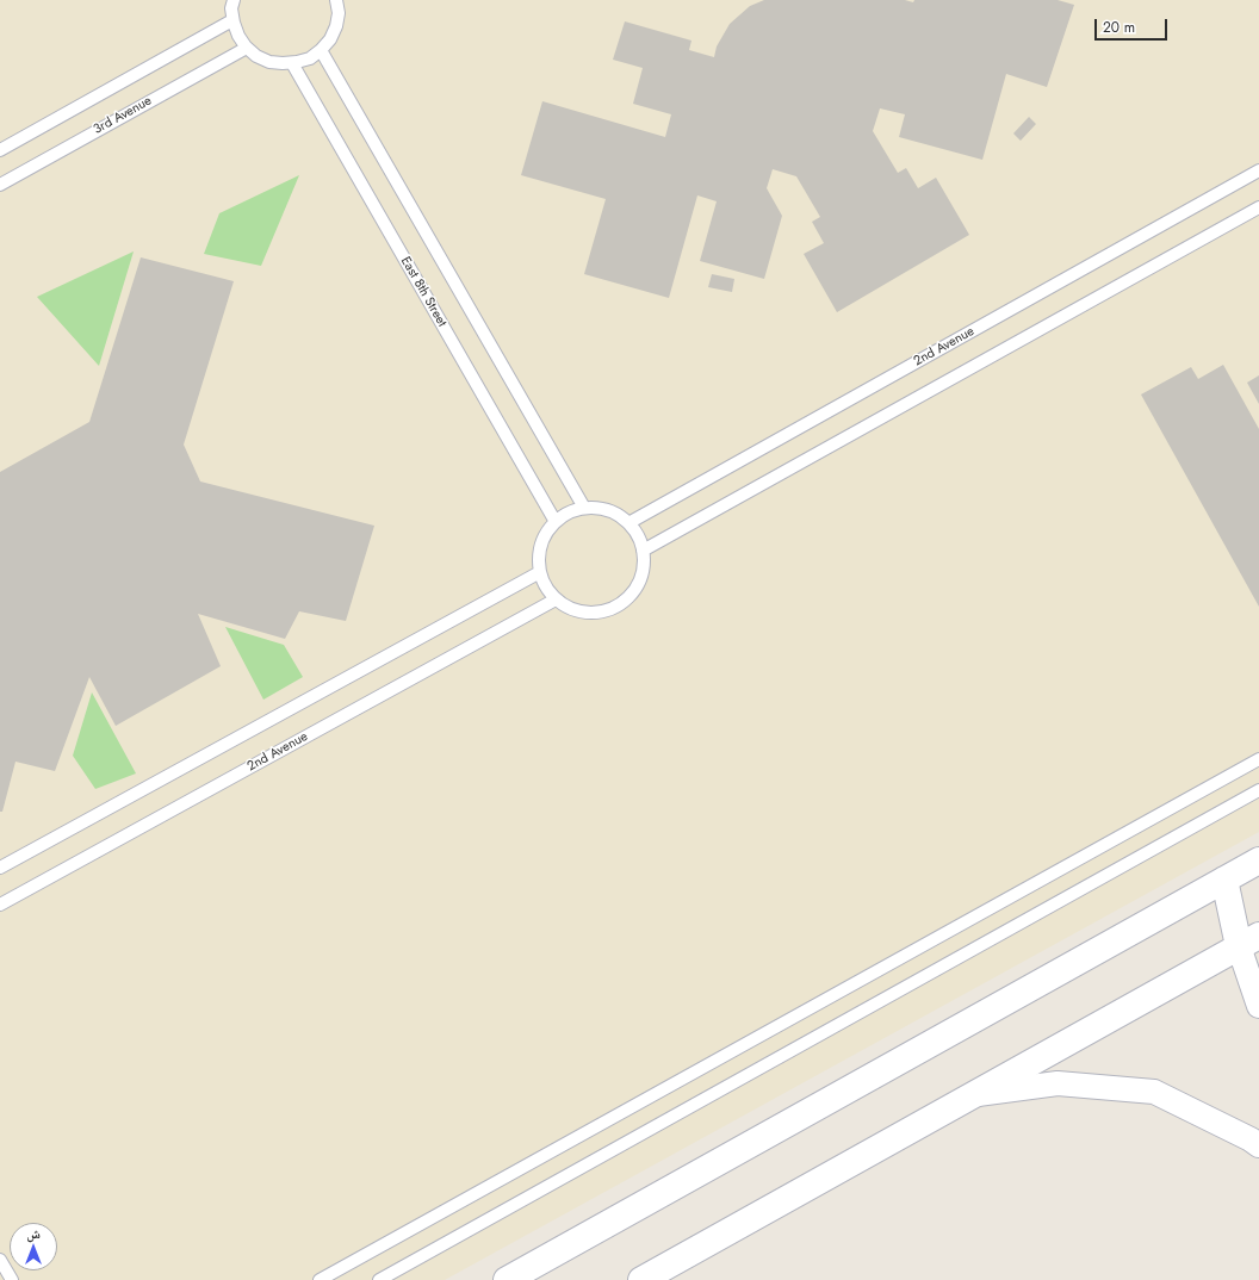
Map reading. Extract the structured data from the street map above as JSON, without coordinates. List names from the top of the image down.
{
  "streets": {
    "lane": ["3rd Avenue", "East 8th Street", "2nd Avenue"]
  },
  "crossings": [
    ["East 8th Street", "2nd Avenue"]
  ],
  "scale_bar": "20 m",
  "north": "top"
}
